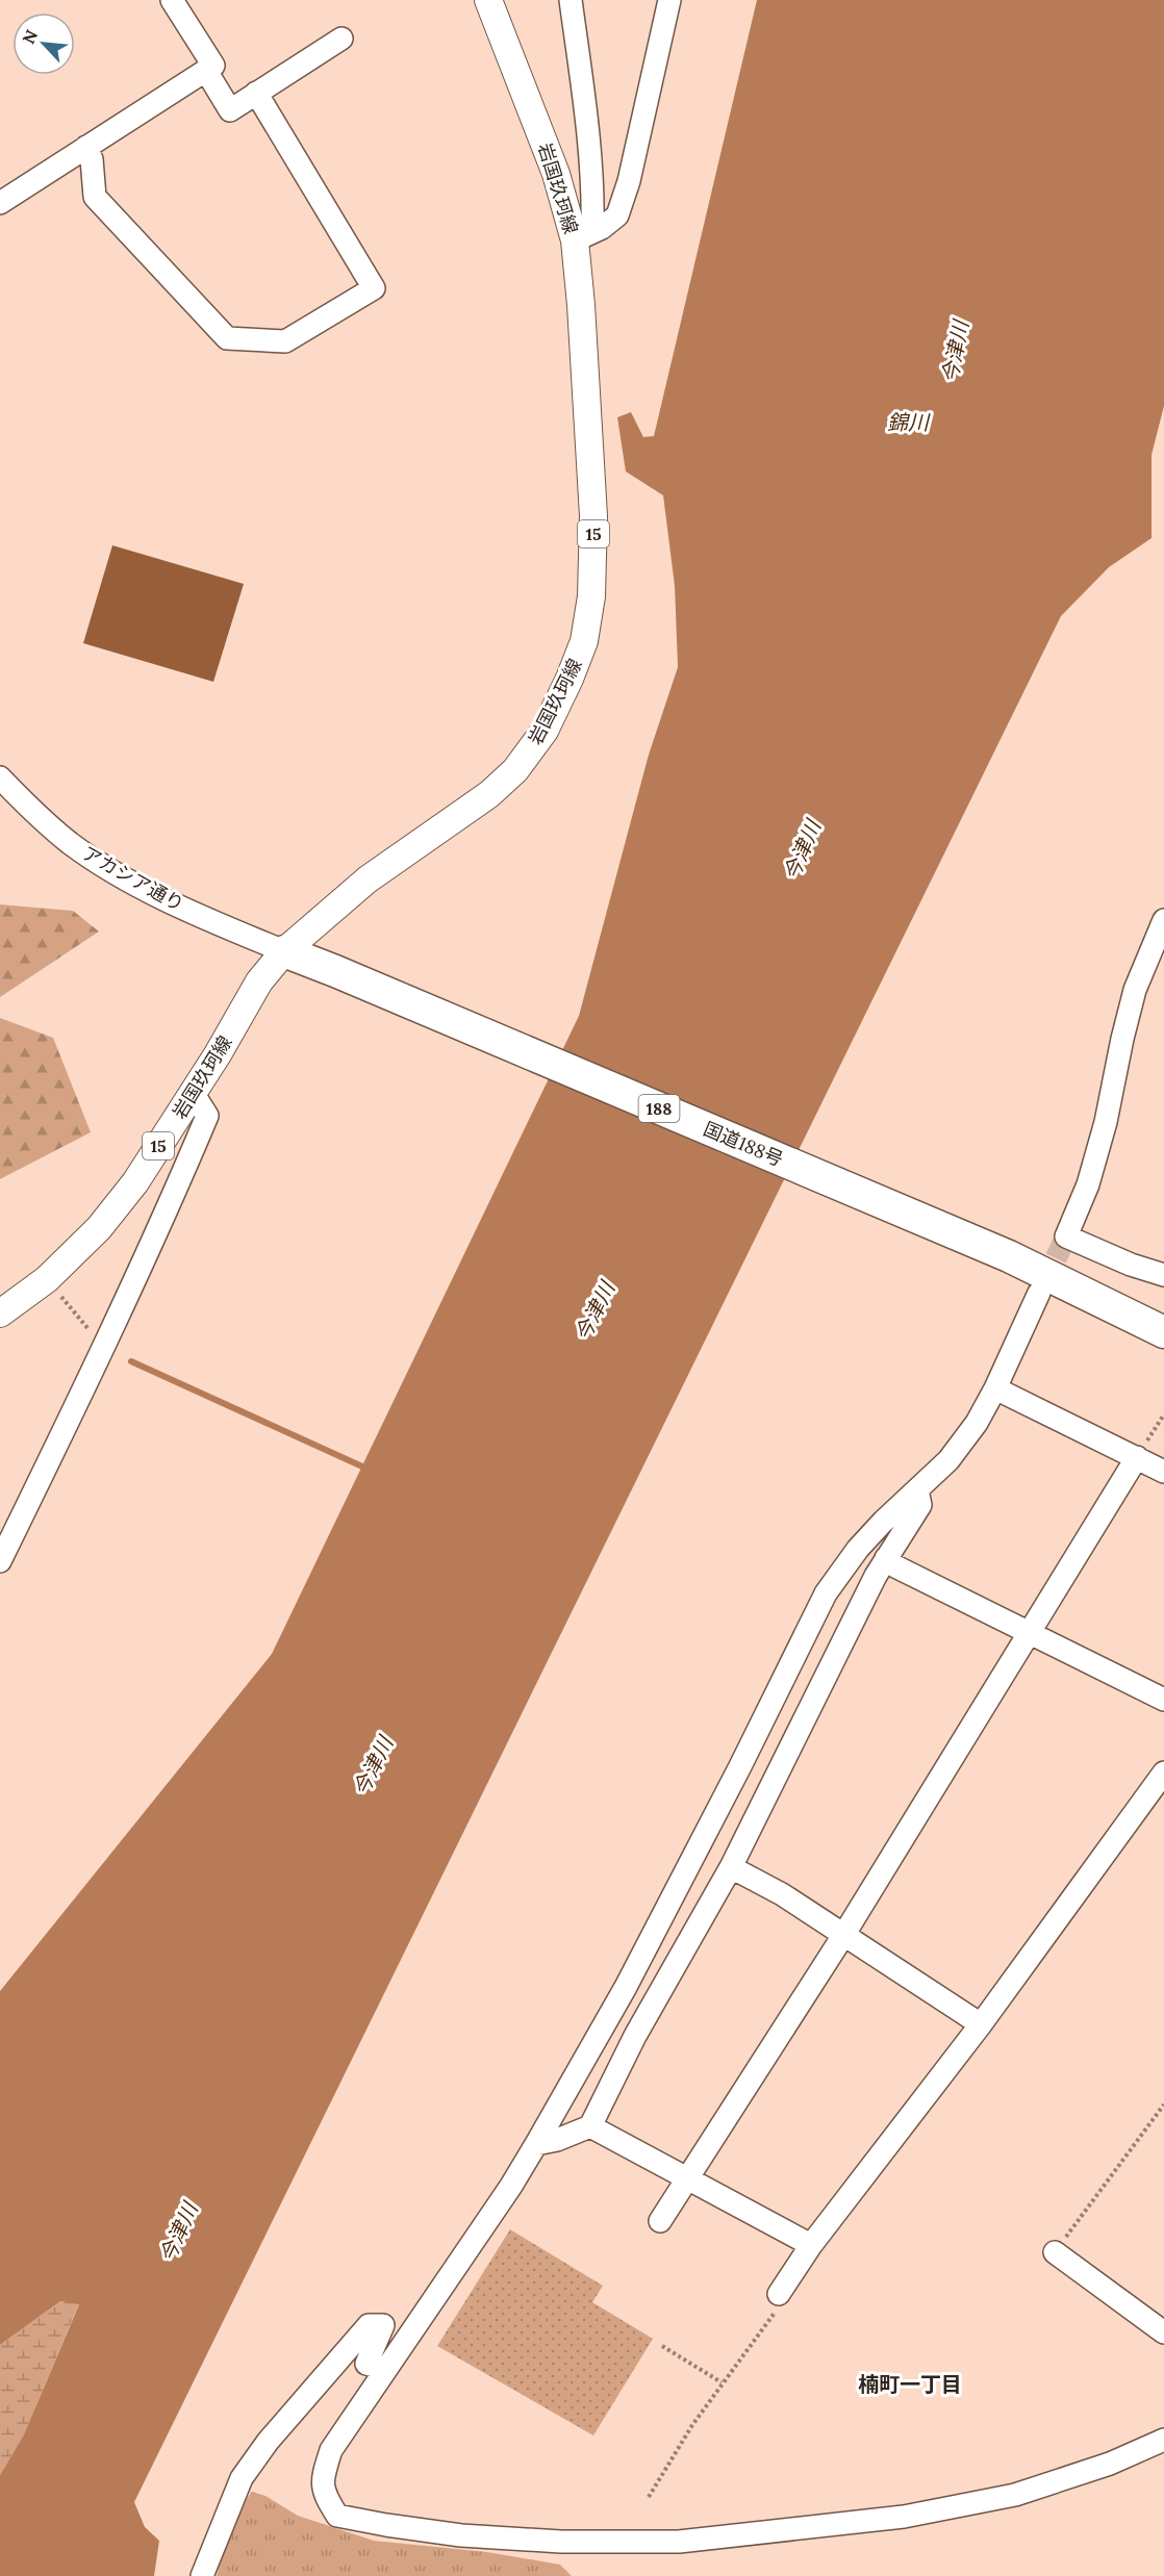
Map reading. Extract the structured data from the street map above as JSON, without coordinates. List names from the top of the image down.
{
  "streets": {
    "highway": ["188", "国道188号"],
    "main road": ["岩国玖珂線", "15"],
    "street": ["アカシア通り"]
  },
  "crossings": [
    ["岩国玖珂線", "アカシア通り"],
    ["岩国玖珂線", "国道188号"],
    ["アカシア通り", "国道188号"]
  ],
  "districts": ["楠町一丁目"],
  "water": ["今津川", "錦川"],
  "north": "top left"
}
